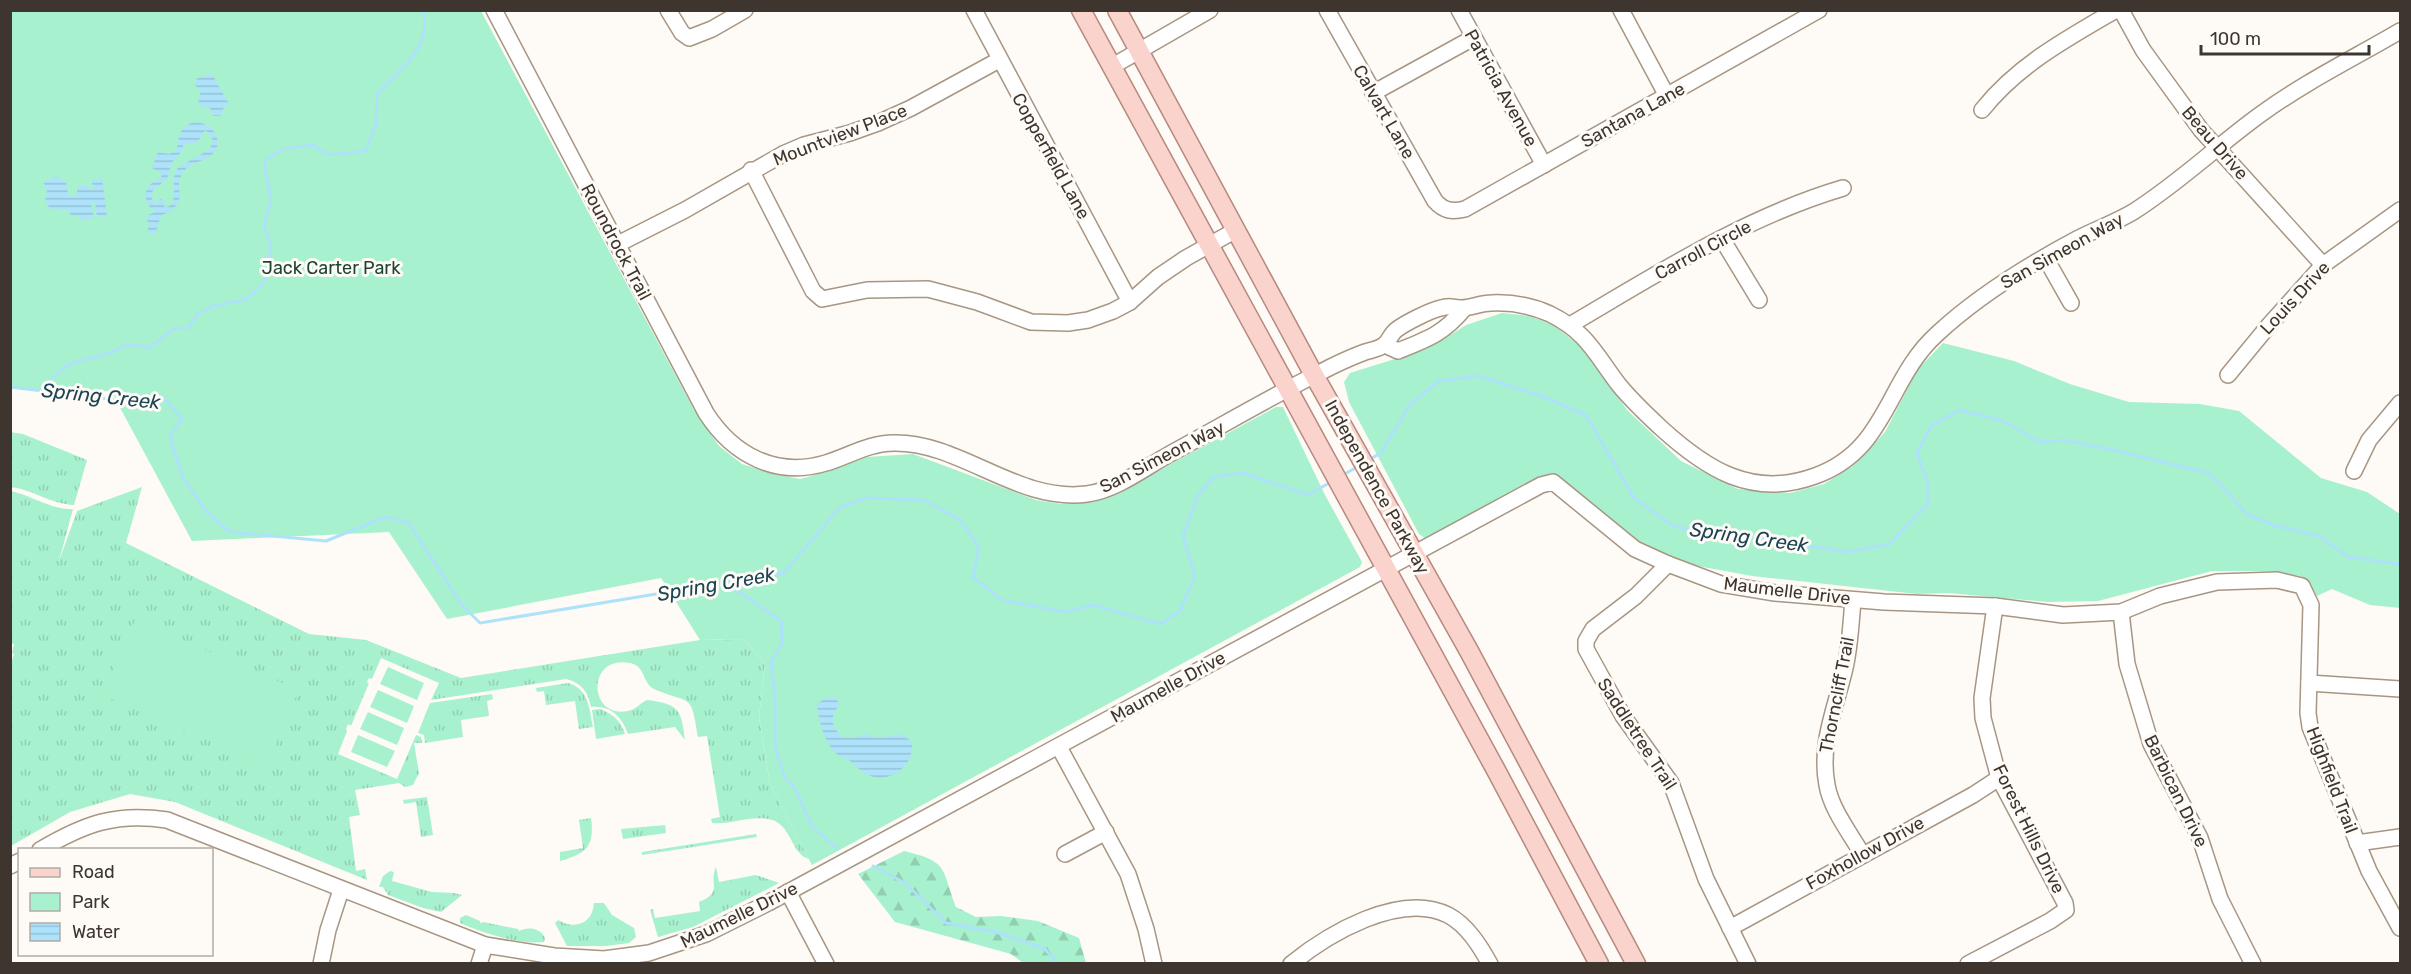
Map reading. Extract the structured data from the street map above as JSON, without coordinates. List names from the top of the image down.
{
  "streets": {
    "main road": ["Independence Parkway"],
    "street": [
      "Patricia Avenue",
      "Calvart Lane",
      "Santana Lane",
      "Mountview Place",
      "Beau Drive",
      "Copperfield Lane",
      "Roundrock Trail",
      "Carroll Circle",
      "San Simeon Way",
      "Louis Drive",
      "Maumelle Drive",
      "Thorncliff Trail",
      "Saddletree Trail",
      "Highfield Trail",
      "Barbican Drive",
      "Forest Hills Drive",
      "Foxhollow Drive"
    ]
  },
  "crossings": [
    ["Patricia Avenue", "Santana Lane"],
    ["Calvart Lane", "Santana Lane"],
    ["Mountview Place", "Copperfield Lane"],
    ["Mountview Place", "Roundrock Trail"],
    ["Beau Drive", "San Simeon Way"],
    ["Beau Drive", "Louis Drive"],
    ["Roundrock Trail", "San Simeon Way"],
    ["Carroll Circle", "San Simeon Way"],
    ["San Simeon Way", "Independence Parkway"],
    ["Independence Parkway", "Maumelle Drive"],
    ["Maumelle Drive", "Thorncliff Trail"],
    ["Maumelle Drive", "Saddletree Trail"],
    ["Maumelle Drive", "Highfield Trail"],
    ["Maumelle Drive", "Barbican Drive"],
    ["Maumelle Drive", "Forest Hills Drive"],
    ["Thorncliff Trail", "Foxhollow Drive"],
    ["Saddletree Trail", "Foxhollow Drive"],
    ["Forest Hills Drive", "Foxhollow Drive"]
  ],
  "water": ["Spring Creek"],
  "parks": ["Jack Carter Park"],
  "legend": ["Road", "Park", "Water"],
  "scale_bar": "100 m"
}
